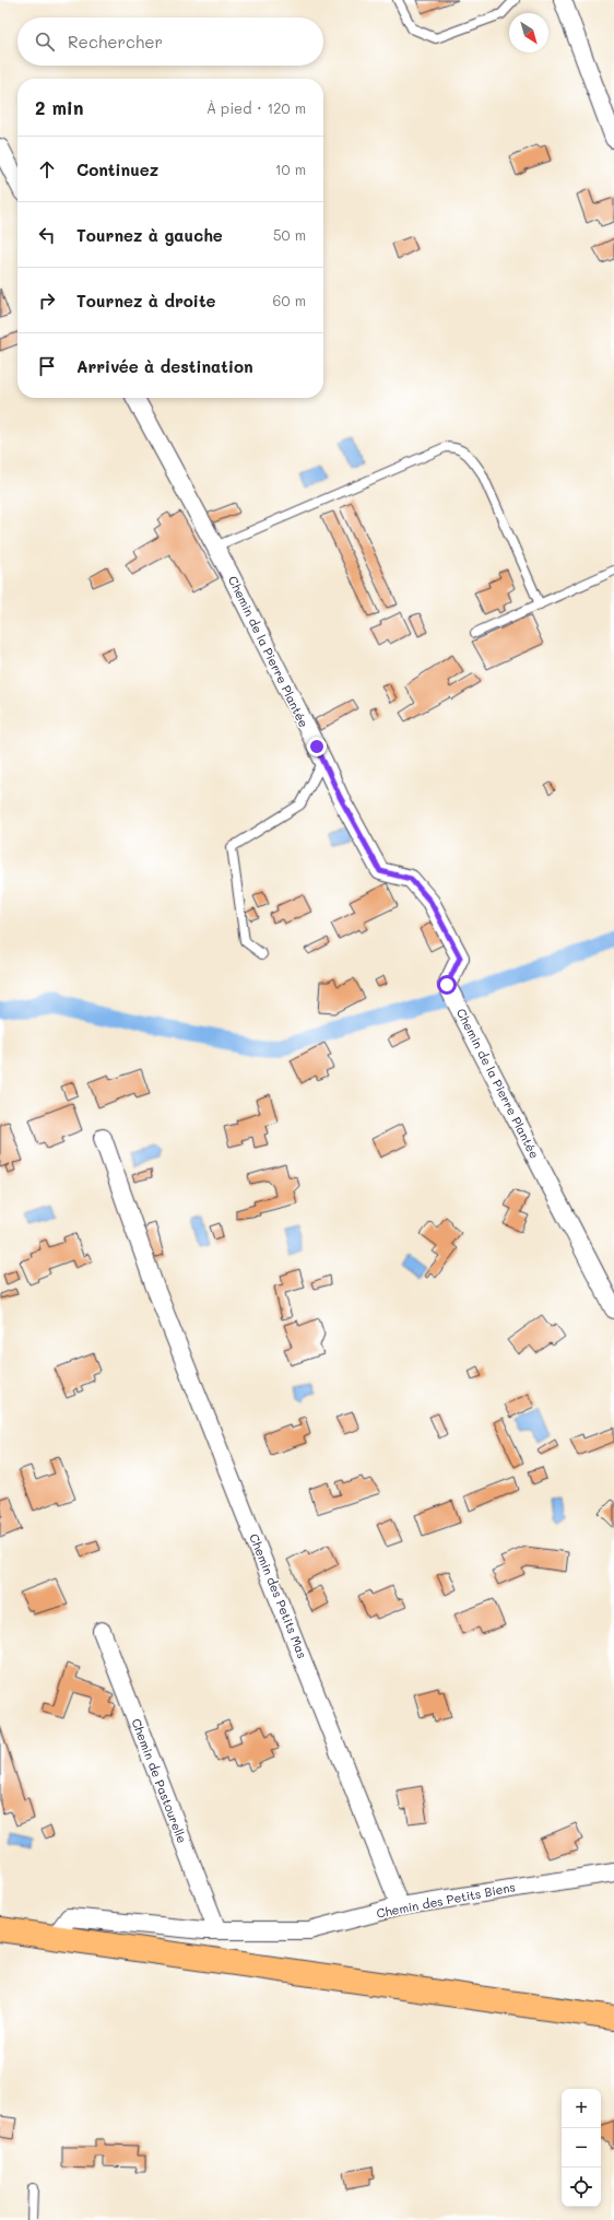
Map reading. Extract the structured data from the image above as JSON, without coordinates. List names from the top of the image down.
{
  "streets": {
    "street": [
      "Chemin de la Pierre Plantée",
      "Chemin des Petits Mas",
      "Chemin de Pastourelle",
      "Chemin des Petits Biens"
    ]
  },
  "crossings": [
    ["Chemin des Petits Mas", "Chemin des Petits Biens"],
    ["Chemin de Pastourelle", "Chemin des Petits Biens"]
  ],
  "north": "bottom right",
  "page": {
    "search": "Rechercher",
    "heading": ["2 min", "À pied · 120 m"],
    "list": [
      ["Continuez", "10 m"],
      ["Tournez à gauche", "50 m"],
      ["Tournez à droite", "60 m"],
      "Arrivée à destination"
    ],
    "map_buttons": ["+", "−"]
  }
}
